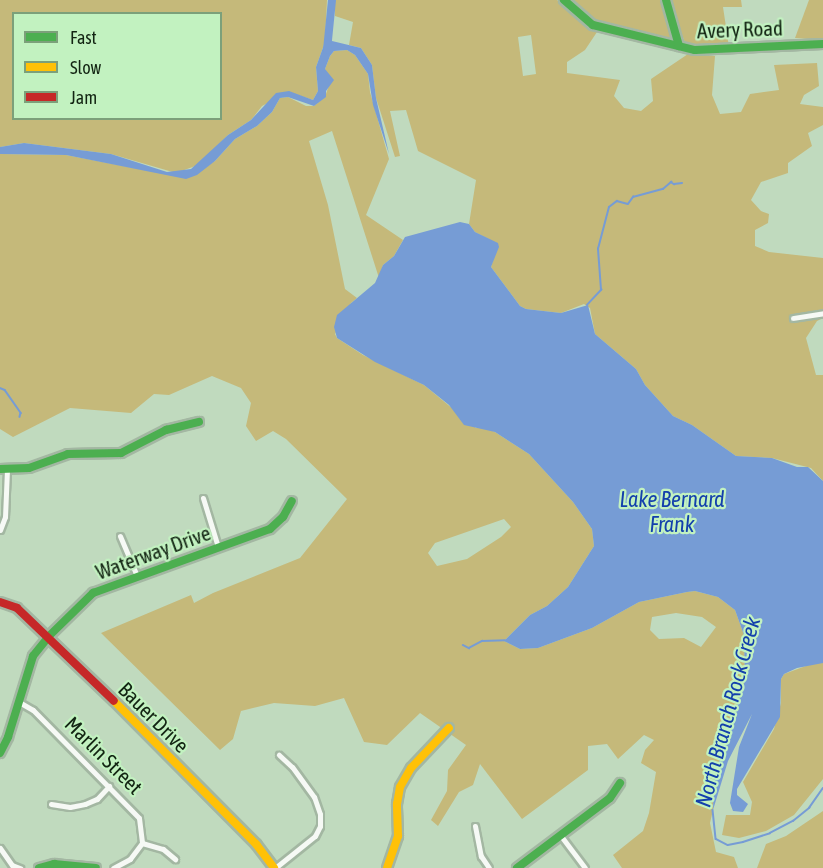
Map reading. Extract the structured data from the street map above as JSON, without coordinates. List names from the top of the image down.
{
  "streets": {
    "street": [
      "Avery Road",
      "Waterway Drive",
      "Bauer Drive",
      "Marlin Street"
    ]
  },
  "crossings": [
    ["Waterway Drive", "Bauer Drive"],
    ["Waterway Drive", "Marlin Street"]
  ],
  "water": ["Lake Bernard Frank", "North Branch Rock Creek"],
  "legend": ["Fast", "Slow", "Jam"]
}
